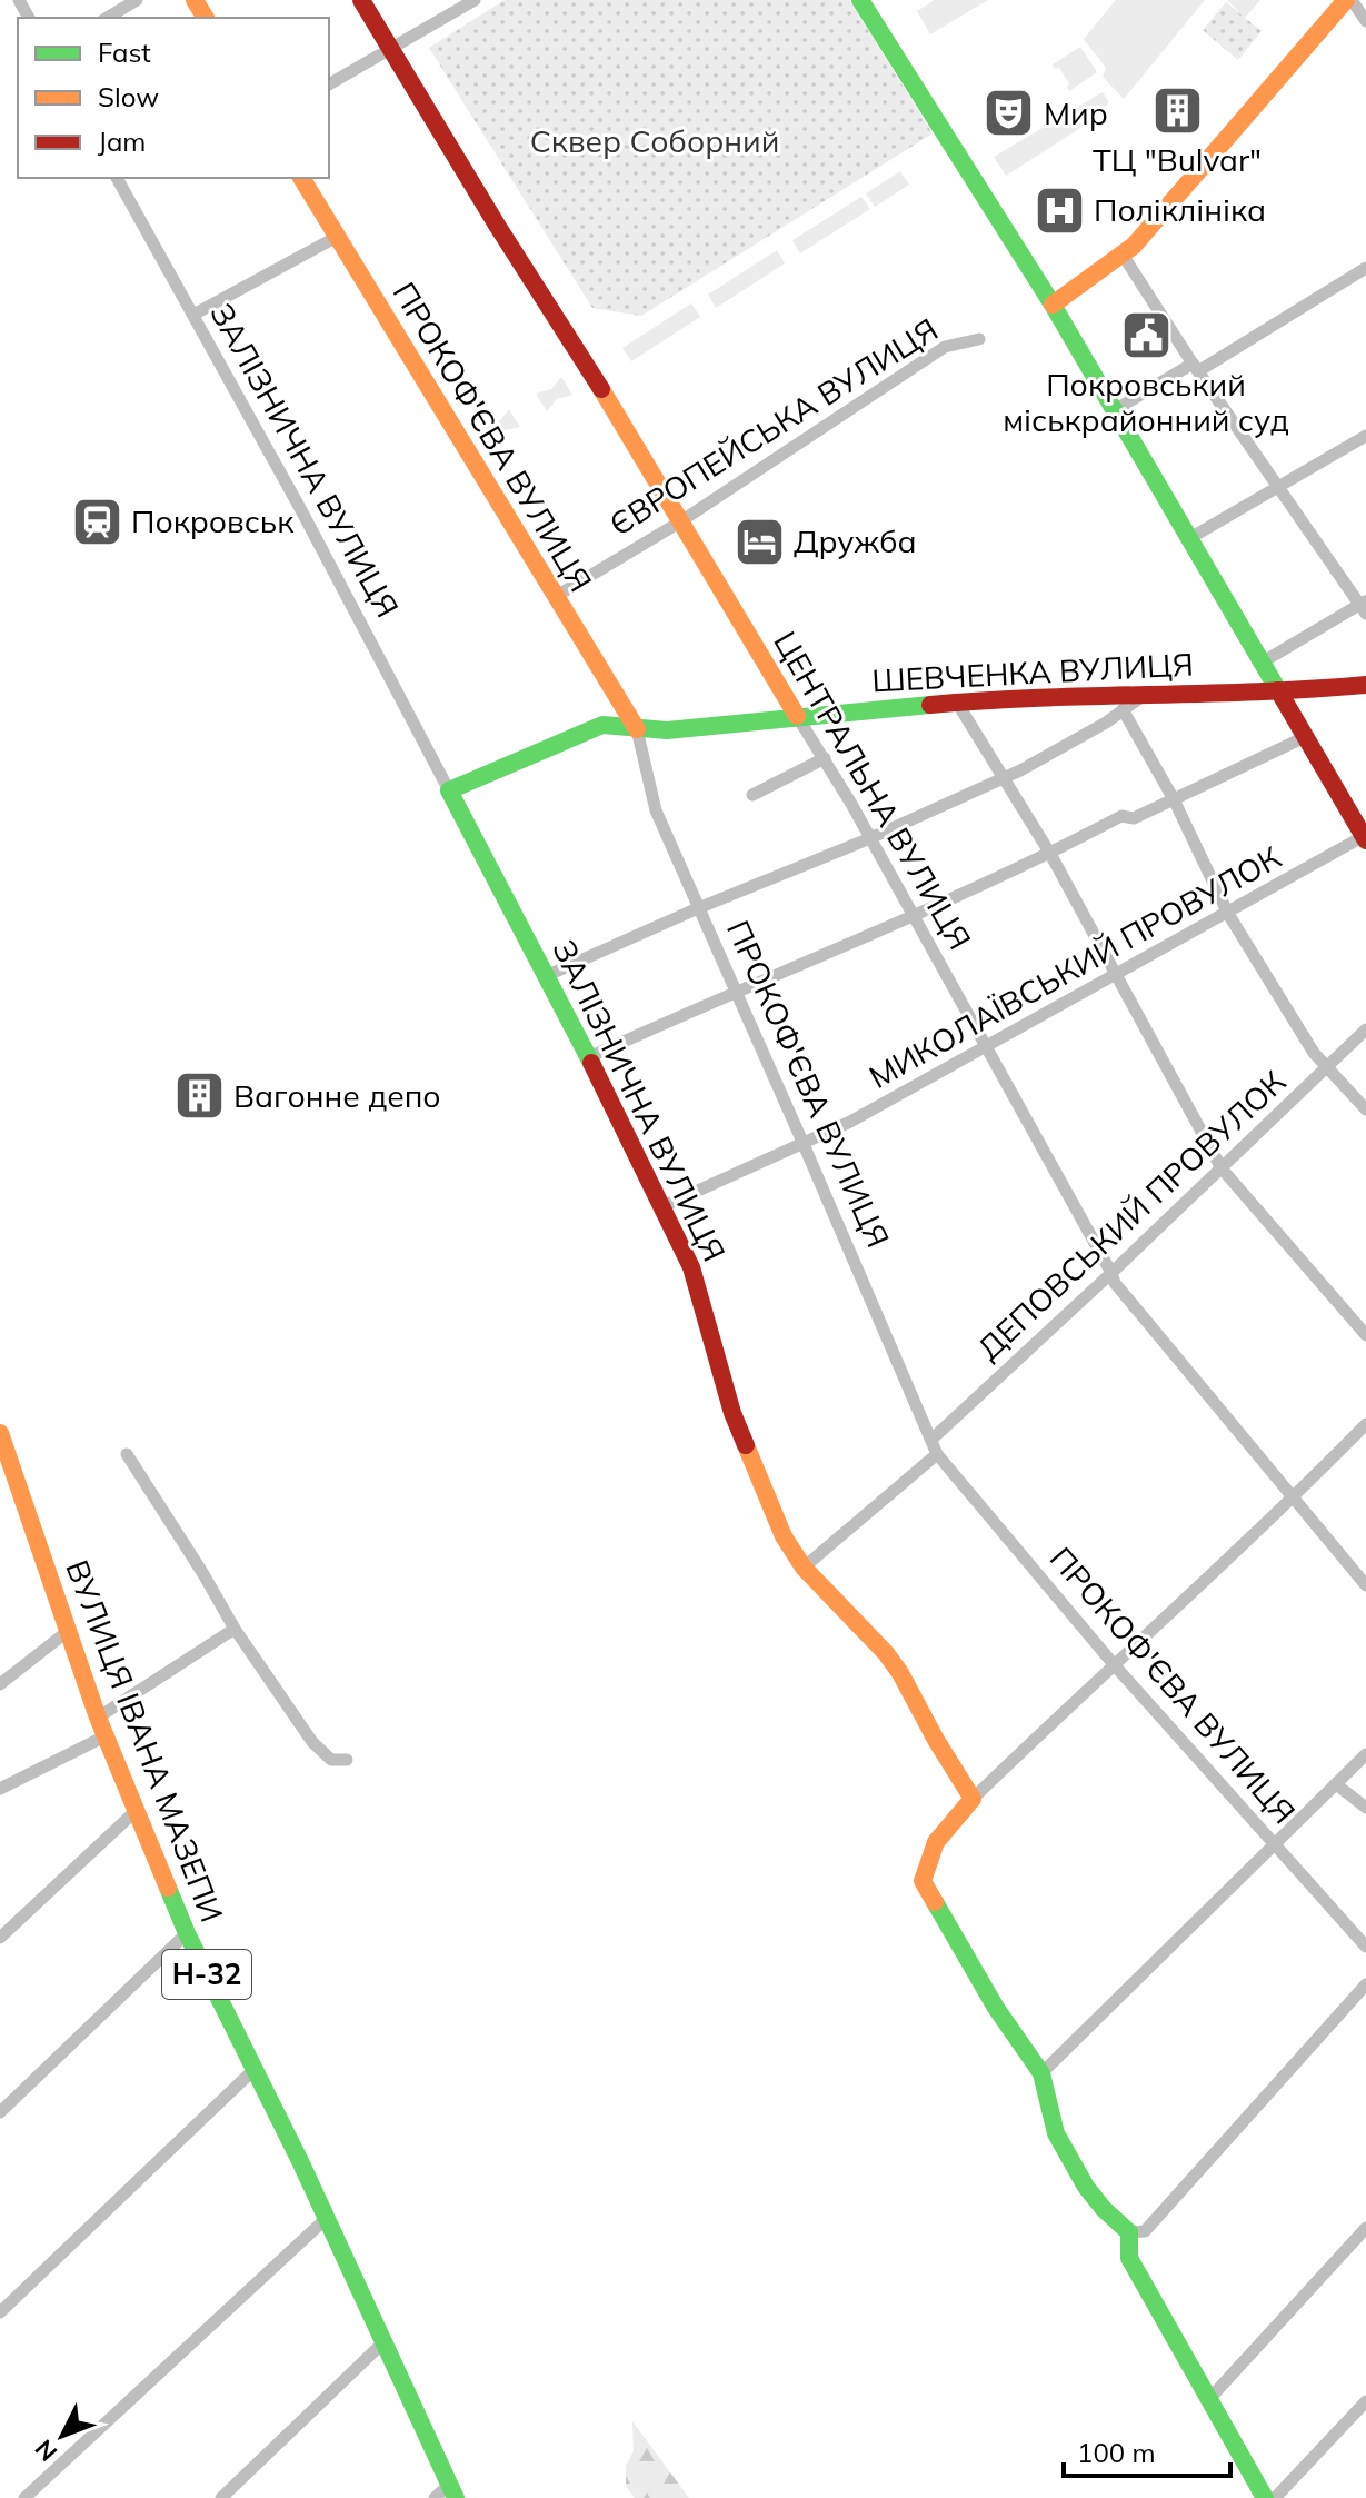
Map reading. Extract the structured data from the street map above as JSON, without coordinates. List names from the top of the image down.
{
  "streets": {
    "street": [
      "ЄВРОПЕЙСЬКА ВУЛИЦЯ",
      "ПРОКОФ'ЄВА ВУЛИЦЯ",
      "ЗАЛІЗНИЧНА ВУЛИЦЯ",
      "ШЕВЧЕНКА ВУЛИЦЯ",
      "ЦЕНТРАЛЬНА ВУЛИЦЯ",
      "МИКОЛАЇВСЬКИЙ ПРОВУЛОК",
      "ДЕПОВСЬКИЙ ПРОВУЛОК",
      "ВУЛИЦЯ ІВАНА МАЗЕПИ",
      "Н-32"
    ]
  },
  "crossings": [
    ["ЄВРОПЕЙСЬКА ВУЛИЦЯ", "ПРОКОФ'ЄВА ВУЛИЦЯ"],
    ["ЄВРОПЕЙСЬКА ВУЛИЦЯ", "ЦЕНТРАЛЬНА ВУЛИЦЯ"],
    ["ПРОКОФ'ЄВА ВУЛИЦЯ", "ШЕВЧЕНКА ВУЛИЦЯ"],
    ["ПРОКОФ'ЄВА ВУЛИЦЯ", "МИКОЛАЇВСЬКИЙ ПРОВУЛОК"],
    ["ПРОКОФ'ЄВА ВУЛИЦЯ", "ДЕПОВСЬКИЙ ПРОВУЛОК"],
    ["ЗАЛІЗНИЧНА ВУЛИЦЯ", "ШЕВЧЕНКА ВУЛИЦЯ"],
    ["ЗАЛІЗНИЧНА ВУЛИЦЯ", "МИКОЛАЇВСЬКИЙ ПРОВУЛОК"],
    ["ШЕВЧЕНКА ВУЛИЦЯ", "ЦЕНТРАЛЬНА ВУЛИЦЯ"],
    ["ЦЕНТРАЛЬНА ВУЛИЦЯ", "МИКОЛАЇВСЬКИЙ ПРОВУЛОК"],
    ["ЦЕНТРАЛЬНА ВУЛИЦЯ", "ДЕПОВСЬКИЙ ПРОВУЛОК"]
  ],
  "parks": ["Сквер Соборний"],
  "places": {
    "building": ["ТЦ \"Bulvar\"", "Вагонне депо"],
    "theatre": ["Мир"],
    "hospital": ["Поліклініка"],
    "public building": ["Покровський міськрайонний суд"],
    "station": ["Покровськ"],
    "hotel": ["Дружба"]
  },
  "legend": ["Fast", "Slow", "Jam"],
  "scale_bar": "100 m",
  "north": "bottom left"
}
